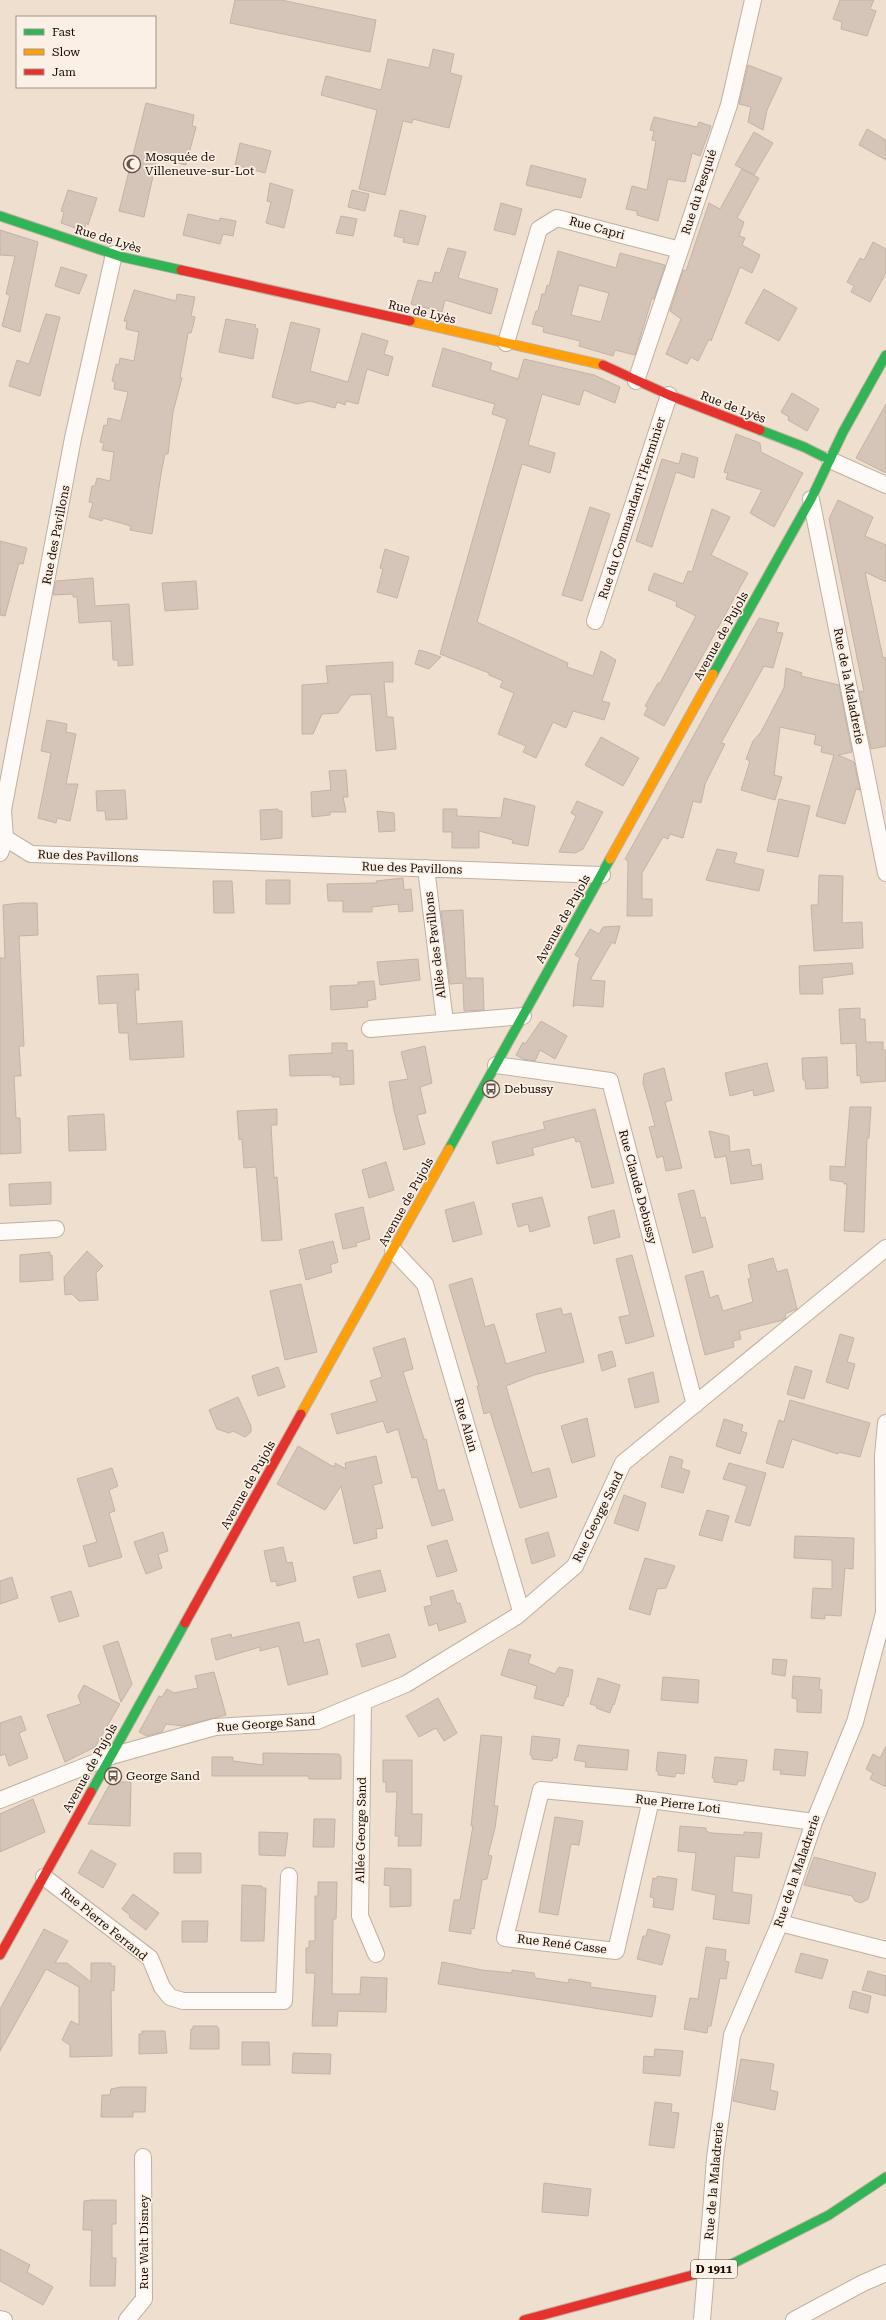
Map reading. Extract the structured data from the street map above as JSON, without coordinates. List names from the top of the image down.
{
  "streets": {
    "main road": ["Rue de Lyès", "Avenue de Pujols", "D 1911"],
    "street": [
      "Rue du Pesquié",
      "Rue Capri",
      "Rue du Commandant l’Herminier",
      "Rue des Pavillons",
      "Rue de la Maladrerie",
      "Allée des Pavillons",
      "Rue Claude Debussy",
      "Rue Alain",
      "Rue George Sand",
      "Rue Pierre Loti",
      "Allée George Sand",
      "Rue Pierre Ferrand",
      "Rue René Casse",
      "Rue Walt Disney"
    ]
  },
  "crossings": [
    ["Rue du Pesquié", "Rue Capri"],
    ["Rue du Pesquié", "Rue de Lyès"],
    ["Rue Capri", "Rue de Lyès"],
    ["Rue de Lyès", "Rue du Commandant l’Herminier"],
    ["Rue de Lyès", "Rue des Pavillons"],
    ["Rue de Lyès", "Avenue de Pujols"],
    ["Rue des Pavillons", "Avenue de Pujols"],
    ["Rue des Pavillons", "Allée des Pavillons"],
    ["Avenue de Pujols", "Rue de la Maladrerie"],
    ["Avenue de Pujols", "Rue Claude Debussy"],
    ["Avenue de Pujols", "Rue Alain"],
    ["Avenue de Pujols", "Rue George Sand"],
    ["Avenue de Pujols", "Rue Pierre Ferrand"],
    ["Rue de la Maladrerie", "Rue Pierre Loti"],
    ["Rue Claude Debussy", "Rue George Sand"],
    ["Rue Alain", "Rue George Sand"],
    ["Rue George Sand", "Allée George Sand"],
    ["Rue Pierre Loti", "Rue René Casse"]
  ],
  "places": {
    "mosque": ["Mosquée de Villeneuve-sur-Lot"],
    "bus stop": ["Debussy", "George Sand"]
  },
  "legend": ["Fast", "Slow", "Jam"]
}
